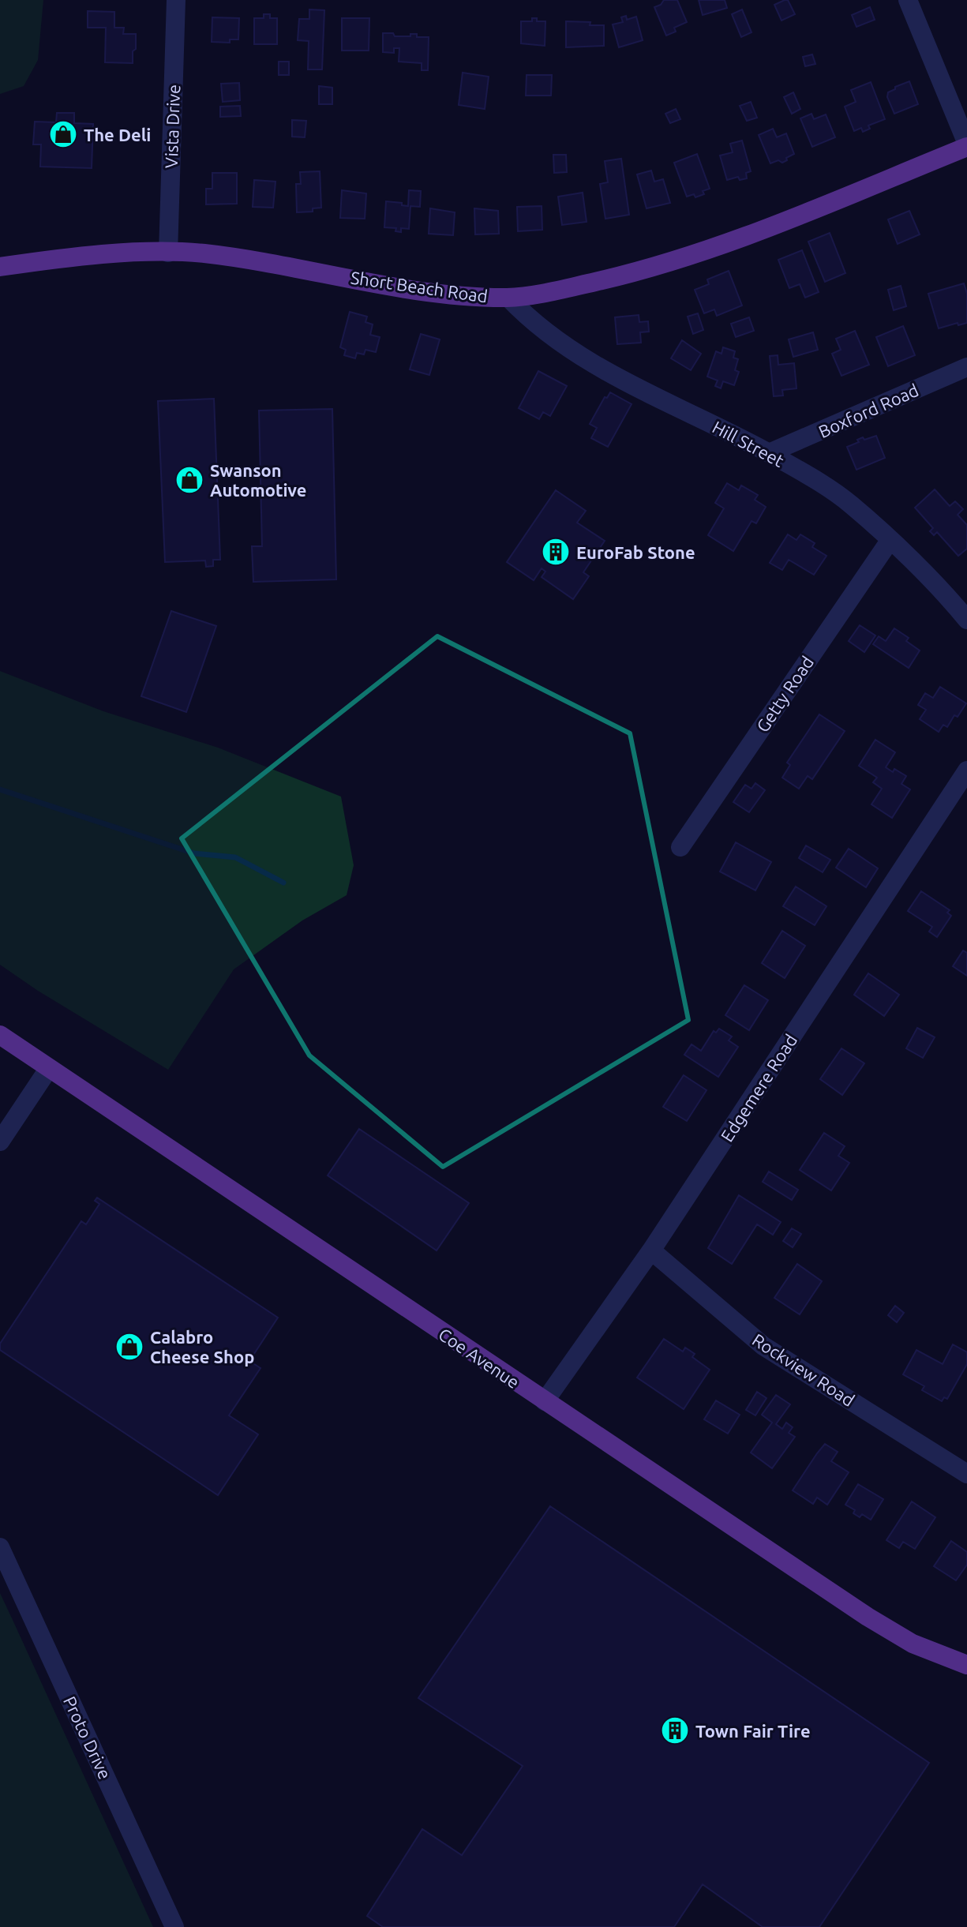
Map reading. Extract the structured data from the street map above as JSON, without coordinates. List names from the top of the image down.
{
  "streets": {
    "main road": ["Short Beach Road", "Coe Avenue"],
    "street": [
      "Vista Drive",
      "Boxford Road",
      "Hill Street",
      "Getty Road",
      "Edgemere Road",
      "Rockview Road",
      "Proto Drive"
    ]
  },
  "crossings": [
    ["Vista Drive", "Short Beach Road"],
    ["Short Beach Road", "Hill Street"],
    ["Boxford Road", "Hill Street"],
    ["Hill Street", "Getty Road"],
    ["Edgemere Road", "Coe Avenue"],
    ["Edgemere Road", "Rockview Road"]
  ],
  "places": {
    "shop": ["The Deli", "Swanson Automotive", "Calabro Cheese Shop"],
    "building": ["EuroFab Stone", "Town Fair Tire"]
  }
}
